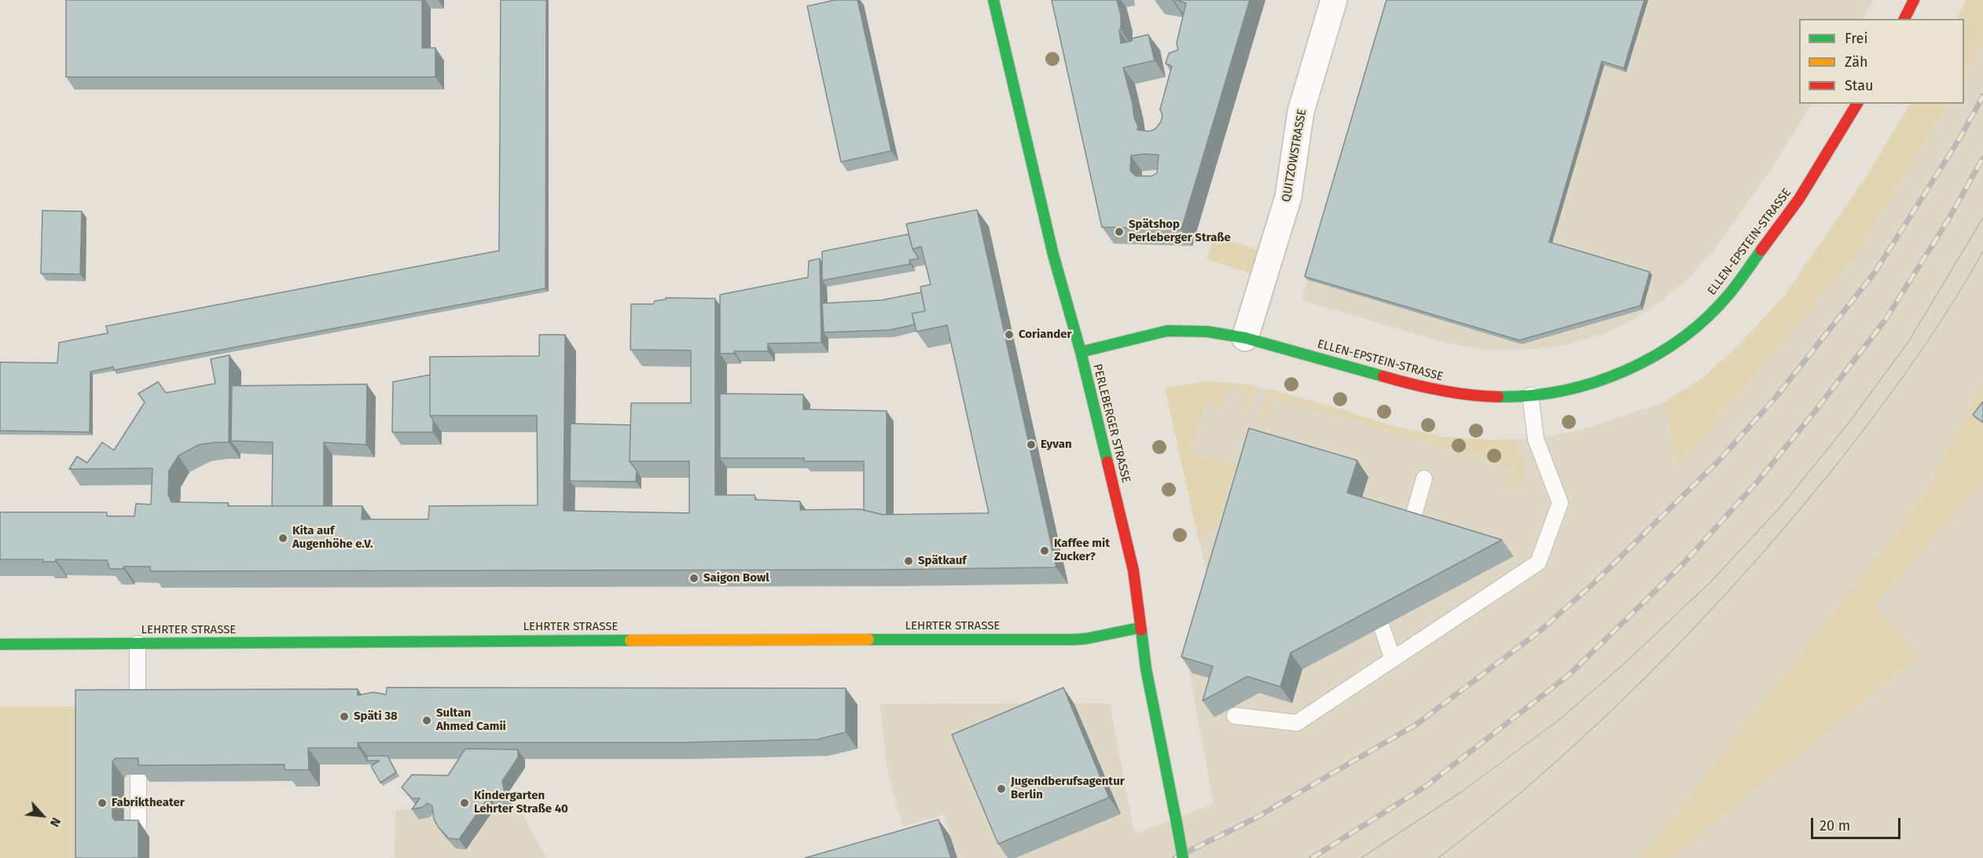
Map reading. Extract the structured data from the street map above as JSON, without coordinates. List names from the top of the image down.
{
  "streets": {
    "main road": ["ELLEN-EPSTEIN-STRASSE", "PERLEBERGER STRASSE", "LEHRTER STRASSE"],
    "street": ["QUITZOWSTRASSE"]
  },
  "crossings": [
    ["QUITZOWSTRASSE", "ELLEN-EPSTEIN-STRASSE"],
    ["ELLEN-EPSTEIN-STRASSE", "PERLEBERGER STRASSE"],
    ["PERLEBERGER STRASSE", "LEHRTER STRASSE"]
  ],
  "places": [
    "Spätshop Perleberger Straße",
    "Coriander",
    "Eyvan",
    "Kita auf Augenhöhe e.V.",
    "Kaffee mit Zucker?",
    "Spätkauf",
    "Saigon Bowl",
    "Späti 38",
    "Sultan Ahmed Camii",
    "Jugendberufsagentur Berlin",
    "Fabriktheater",
    "Kindergarten Lehrter Straße 40"
  ],
  "legend": ["Frei", "Zäh", "Stau"],
  "scale_bar": "20 m",
  "north": "bottom right"
}
